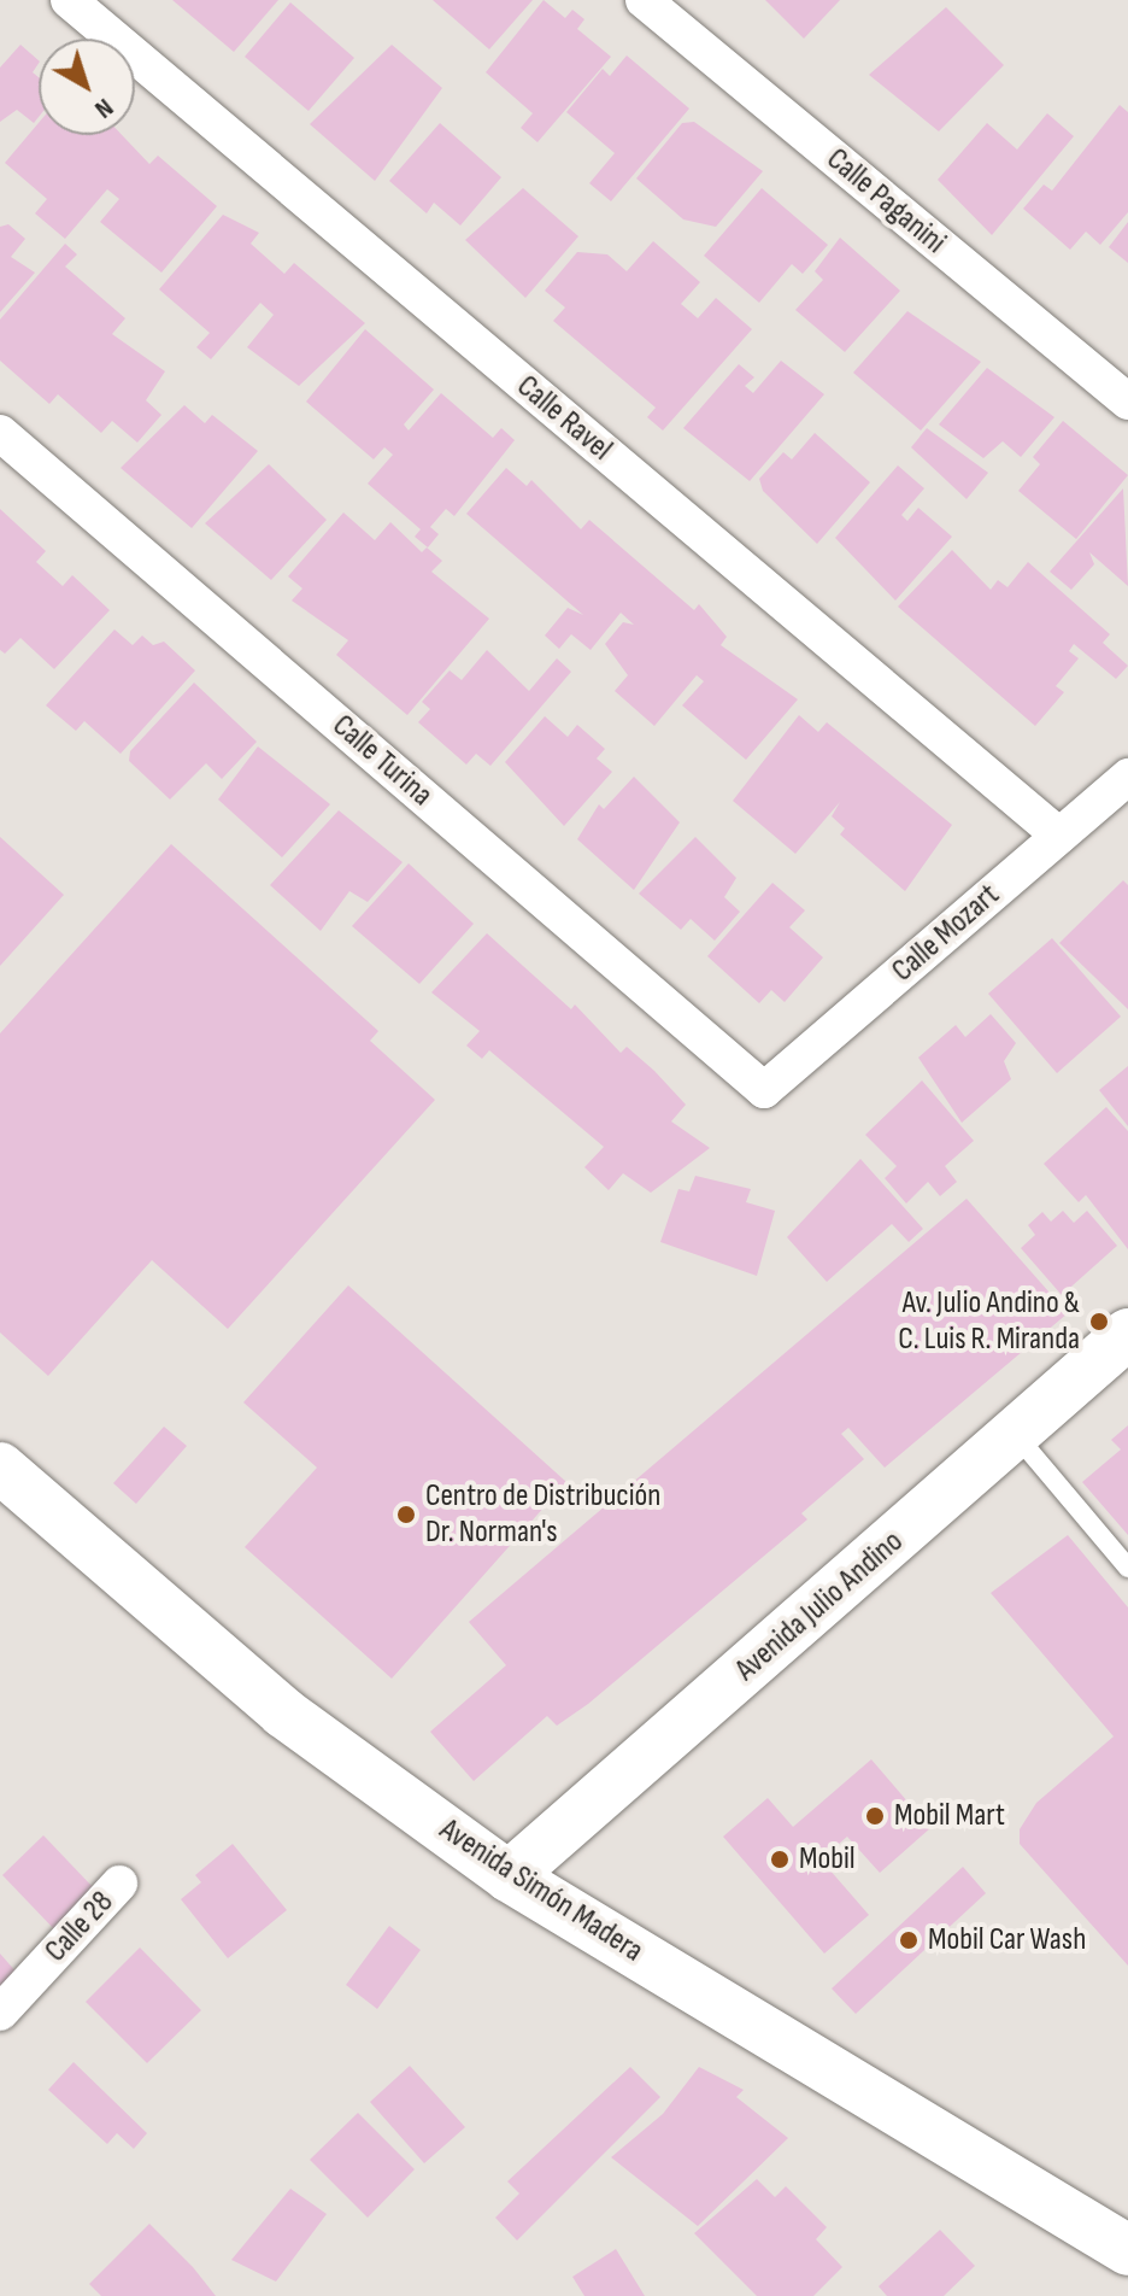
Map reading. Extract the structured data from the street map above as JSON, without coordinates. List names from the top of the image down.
{
  "streets": {
    "street": [
      "Calle Paganini",
      "Calle Ravel",
      "Calle Turina",
      "Calle Mozart",
      "Avenida Julio Andino",
      "Avenida Simón Madera",
      "Calle 28"
    ]
  },
  "crossings": [
    ["Calle Ravel", "Calle Mozart"],
    ["Calle Turina", "Calle Mozart"],
    ["Avenida Julio Andino", "Avenida Simón Madera"]
  ],
  "places": [
    "Av. Julio Andino & C. Luis R. Miranda",
    "Centro de Distribución Dr. Norman's",
    "Mobil Mart",
    "Mobil",
    "Mobil Car Wash"
  ],
  "north": "bottom right"
}
